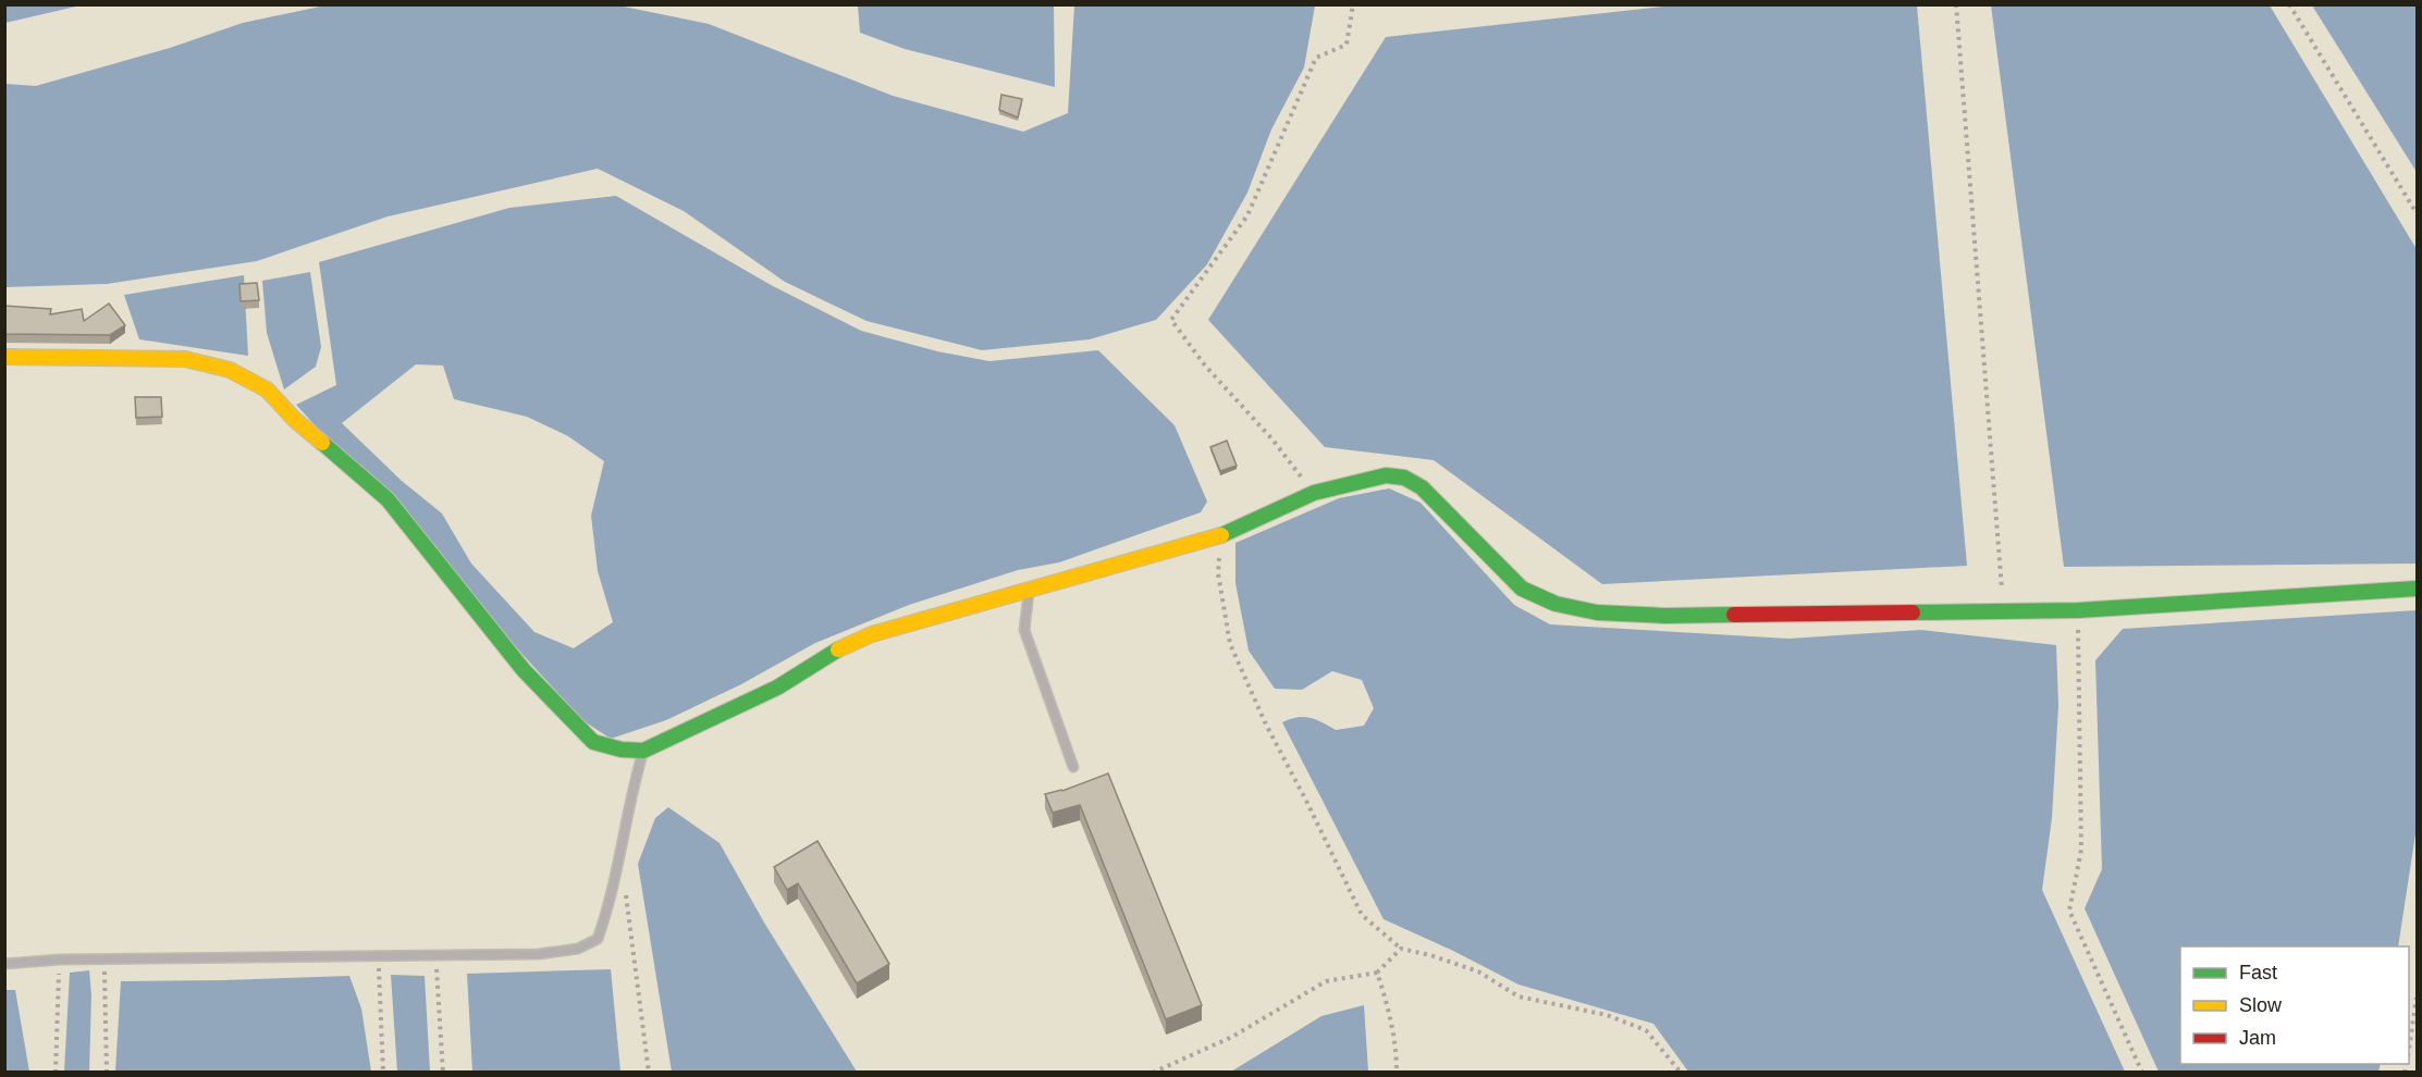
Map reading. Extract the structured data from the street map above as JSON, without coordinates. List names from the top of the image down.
{
  "legend": ["Fast", "Slow", "Jam"]
}
